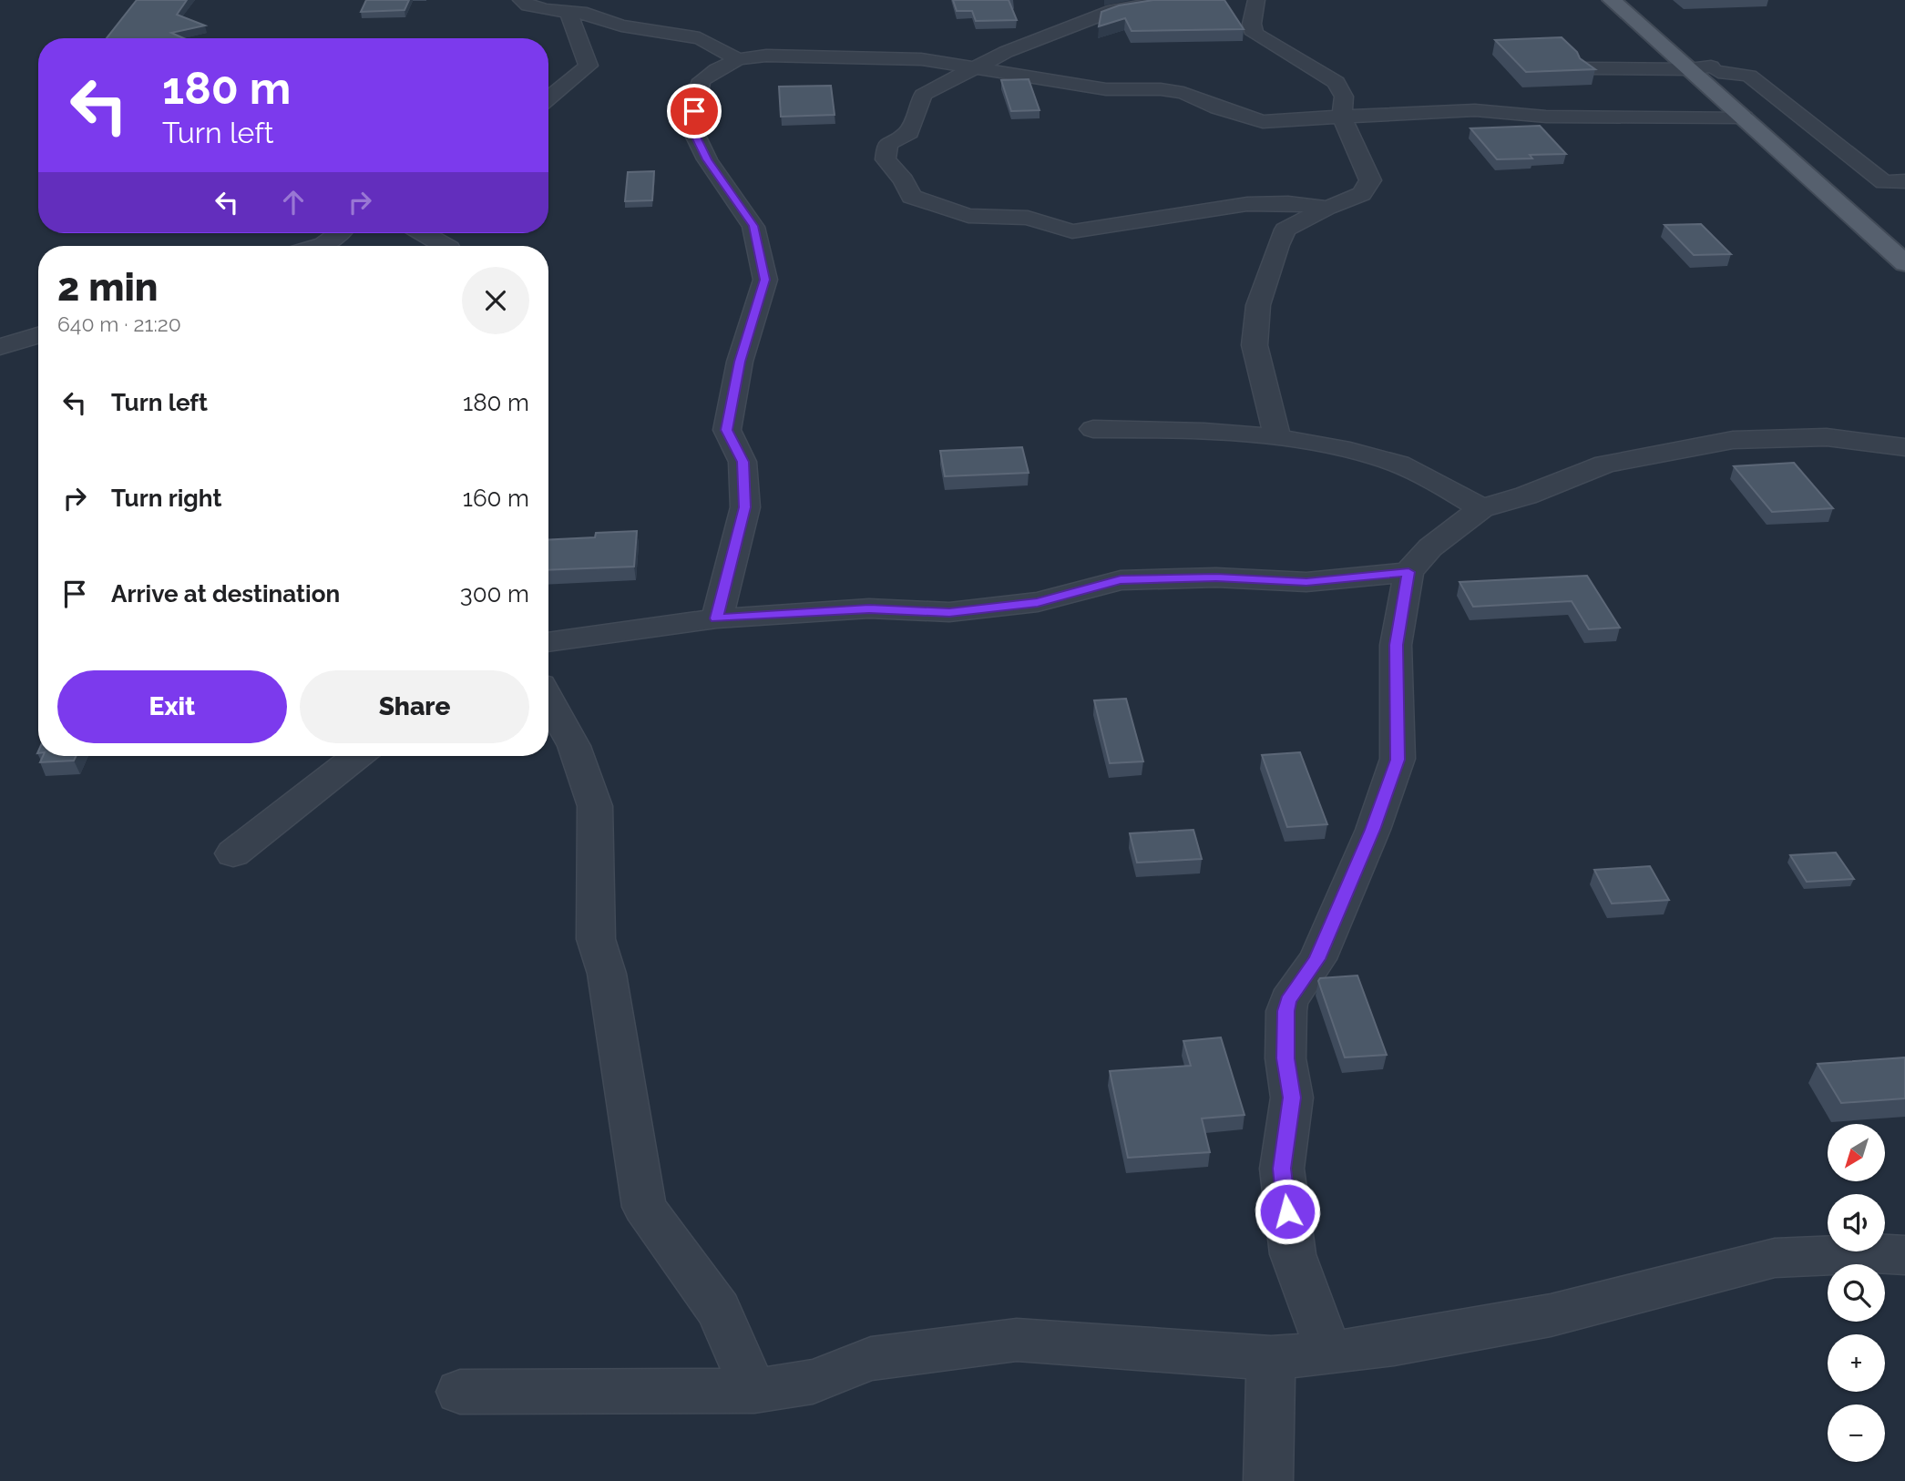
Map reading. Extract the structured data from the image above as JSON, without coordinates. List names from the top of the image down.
{
  "north": "bottom left",
  "page": {
    "turn": ["180 m", "Turn left"],
    "heading": ["2 min", "640 m · 21:20"],
    "list": [
      {
        "name": "Turn left",
        "value": "180 m"
      },
      {
        "name": "Turn right",
        "value": "160 m"
      },
      {
        "name": "Arrive at destination",
        "value": "300 m"
      }
    ],
    "buttons": ["Exit", "Share"],
    "map_buttons": ["+", "−"]
  }
}
